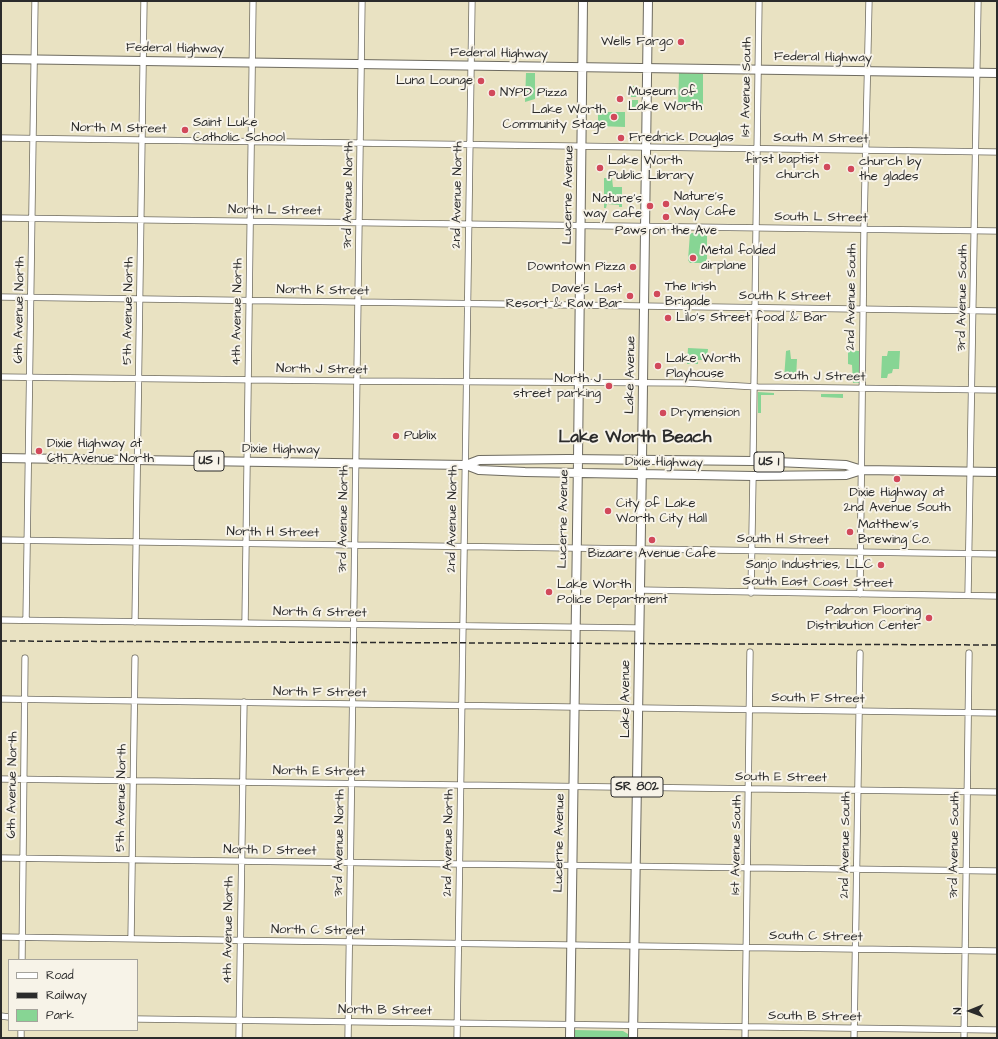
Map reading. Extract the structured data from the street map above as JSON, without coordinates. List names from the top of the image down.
{
  "streets": {
    "main road": [
      "Federal Highway",
      "Lucerne Avenue",
      "Lake Avenue",
      "Dixie Highway",
      "US 1",
      "SR 802"
    ],
    "street": [
      "1st Avenue South",
      "North M Street",
      "South M Street",
      "3rd Avenue North",
      "2nd Avenue North",
      "North L Street",
      "South L Street",
      "North K Street",
      "South K Street",
      "2nd Avenue South",
      "3rd Avenue South",
      "6th Avenue North",
      "5th Avenue North",
      "4th Avenue North",
      "North J Street",
      "South J Street",
      "North H Street",
      "South H Street",
      "South East Coast Street",
      "North G Street",
      "North F Street",
      "South F Street",
      "North E Street",
      "South E Street",
      "North D Street",
      "North C Street",
      "South C Street",
      "North B Street",
      "South B Street"
    ]
  },
  "crossings": [
    ["Federal Highway", "1st Avenue South"],
    ["Federal Highway", "3rd Avenue North"],
    ["Federal Highway", "2nd Avenue North"],
    ["Federal Highway", "Lucerne Avenue"],
    ["Federal Highway", "2nd Avenue South"],
    ["Federal Highway", "3rd Avenue South"],
    ["Federal Highway", "6th Avenue North"],
    ["Federal Highway", "5th Avenue North"],
    ["Federal Highway", "4th Avenue North"],
    ["Federal Highway", "Lake Avenue"],
    ["1st Avenue South", "South M Street"],
    ["1st Avenue South", "South L Street"],
    ["1st Avenue South", "South K Street"],
    ["1st Avenue South", "South J Street"],
    ["1st Avenue South", "Dixie Highway"],
    ["1st Avenue South", "South F Street"],
    ["1st Avenue South", "South E Street"],
    ["1st Avenue South", "North D Street"],
    ["1st Avenue South", "South C Street"],
    ["1st Avenue South", "South B Street"],
    ["North M Street", "South M Street"],
    ["North M Street", "3rd Avenue North"],
    ["North M Street", "2nd Avenue North"],
    ["North M Street", "Lucerne Avenue"],
    ["North M Street", "6th Avenue North"],
    ["North M Street", "5th Avenue North"],
    ["North M Street", "4th Avenue North"],
    ["North M Street", "Lake Avenue"],
    ["South M Street", "2nd Avenue South"],
    ["South M Street", "3rd Avenue South"],
    ["South M Street", "Lake Avenue"],
    ["3rd Avenue North", "North L Street"],
    ["3rd Avenue North", "North K Street"],
    ["3rd Avenue North", "North J Street"],
    ["3rd Avenue North", "Dixie Highway"],
    ["3rd Avenue North", "North H Street"],
    ["3rd Avenue North", "North G Street"],
    ["3rd Avenue North", "North F Street"],
    ["3rd Avenue North", "North E Street"],
    ["3rd Avenue North", "North D Street"],
    ["3rd Avenue North", "North C Street"],
    ["3rd Avenue North", "North B Street"],
    ["2nd Avenue North", "North L Street"],
    ["2nd Avenue North", "North K Street"],
    ["2nd Avenue North", "North J Street"],
    ["2nd Avenue North", "Dixie Highway"],
    ["2nd Avenue North", "North H Street"],
    ["2nd Avenue North", "North G Street"],
    ["2nd Avenue North", "North F Street"],
    ["2nd Avenue North", "North E Street"],
    ["2nd Avenue North", "North D Street"],
    ["2nd Avenue North", "North C Street"],
    ["2nd Avenue North", "North B Street"],
    ["Lucerne Avenue", "North L Street"],
    ["Lucerne Avenue", "North K Street"],
    ["Lucerne Avenue", "North J Street"],
    ["Lucerne Avenue", "Dixie Highway"],
    ["Lucerne Avenue", "North H Street"],
    ["Lucerne Avenue", "North G Street"],
    ["Lucerne Avenue", "North F Street"],
    ["Lucerne Avenue", "North E Street"],
    ["Lucerne Avenue", "North D Street"],
    ["Lucerne Avenue", "North C Street"],
    ["Lucerne Avenue", "North B Street"],
    ["North L Street", "South L Street"],
    ["North L Street", "6th Avenue North"],
    ["North L Street", "5th Avenue North"],
    ["North L Street", "4th Avenue North"],
    ["North L Street", "Lake Avenue"],
    ["South L Street", "2nd Avenue South"],
    ["South L Street", "3rd Avenue South"],
    ["South L Street", "Lake Avenue"],
    ["North K Street", "South K Street"],
    ["North K Street", "6th Avenue North"],
    ["North K Street", "5th Avenue North"],
    ["North K Street", "4th Avenue North"],
    ["North K Street", "Lake Avenue"],
    ["South K Street", "2nd Avenue South"],
    ["South K Street", "3rd Avenue South"],
    ["South K Street", "Lake Avenue"],
    ["2nd Avenue South", "South J Street"],
    ["2nd Avenue South", "Dixie Highway"],
    ["2nd Avenue South", "South H Street"],
    ["2nd Avenue South", "South East Coast Street"],
    ["2nd Avenue South", "South F Street"],
    ["2nd Avenue South", "South E Street"],
    ["2nd Avenue South", "North D Street"],
    ["2nd Avenue South", "South C Street"],
    ["2nd Avenue South", "South B Street"],
    ["3rd Avenue South", "South J Street"],
    ["3rd Avenue South", "Dixie Highway"],
    ["3rd Avenue South", "South H Street"],
    ["3rd Avenue South", "South East Coast Street"],
    ["3rd Avenue South", "South F Street"],
    ["3rd Avenue South", "South E Street"],
    ["3rd Avenue South", "North D Street"],
    ["3rd Avenue South", "South C Street"],
    ["3rd Avenue South", "South B Street"],
    ["6th Avenue North", "North J Street"],
    ["6th Avenue North", "Dixie Highway"],
    ["6th Avenue North", "North H Street"],
    ["6th Avenue North", "North G Street"],
    ["6th Avenue North", "North F Street"],
    ["6th Avenue North", "North E Street"],
    ["6th Avenue North", "North D Street"],
    ["6th Avenue North", "North C Street"],
    ["5th Avenue North", "North J Street"],
    ["5th Avenue North", "Dixie Highway"],
    ["5th Avenue North", "North H Street"],
    ["5th Avenue North", "North G Street"],
    ["5th Avenue North", "North F Street"],
    ["5th Avenue North", "North E Street"],
    ["5th Avenue North", "North D Street"],
    ["5th Avenue North", "North C Street"],
    ["4th Avenue North", "North J Street"],
    ["4th Avenue North", "Dixie Highway"],
    ["4th Avenue North", "North H Street"],
    ["4th Avenue North", "North G Street"],
    ["4th Avenue North", "North F Street"],
    ["4th Avenue North", "North E Street"],
    ["4th Avenue North", "North D Street"],
    ["4th Avenue North", "North C Street"],
    ["4th Avenue North", "North B Street"],
    ["North J Street", "Lake Avenue"],
    ["North J Street", "South J Street"],
    ["Lake Avenue", "South J Street"],
    ["Lake Avenue", "Dixie Highway"],
    ["Lake Avenue", "North H Street"],
    ["Lake Avenue", "South H Street"],
    ["Lake Avenue", "South East Coast Street"],
    ["Lake Avenue", "North G Street"],
    ["Lake Avenue", "North F Street"],
    ["Lake Avenue", "South F Street"],
    ["Lake Avenue", "North E Street"],
    ["Lake Avenue", "South E Street"],
    ["Lake Avenue", "North D Street"],
    ["Lake Avenue", "North C Street"],
    ["Lake Avenue", "South C Street"],
    ["Lake Avenue", "North B Street"],
    ["Lake Avenue", "South B Street"],
    ["North H Street", "South H Street"],
    ["North F Street", "South F Street"],
    ["North E Street", "South E Street"],
    ["North C Street", "South C Street"],
    ["North B Street", "South B Street"]
  ],
  "districts": ["Lake Worth Beach"],
  "places": [
    "Wells Fargo",
    "Luna Lounge",
    "NYPD Pizza",
    "Museum of Lake Worth",
    "Lake Worth Community Stage",
    "Saint Luke Catholic School",
    "Fredrick Douglas",
    "first baptist church",
    "Lake Worth Public Library",
    "church by the glades",
    "Nature's Way Cafe",
    "Nature's way cafe",
    "Paws on the Ave",
    "Metal folded airplane",
    "Downtown Pizza",
    "The Irish Brigade",
    "Dave's Last Resort & Raw Bar",
    "Lilo's Street food & Bar",
    "Lake Worth Playhouse",
    "North J street parking",
    "Drymension",
    "Publix",
    "Dixie Highway at 6th Avenue North",
    "Dixie Highway at 2nd Avenue South",
    "City of Lake Worth City Hall",
    "Matthew's Brewing Co.",
    "Bizaare Avenue Cafe",
    "Sanjo Industries, LLC",
    "Lake Worth Police Department",
    "Padron Flooring Distribution Center"
  ],
  "legend": ["Road", "Railway", "Park"],
  "north": "left"
}
